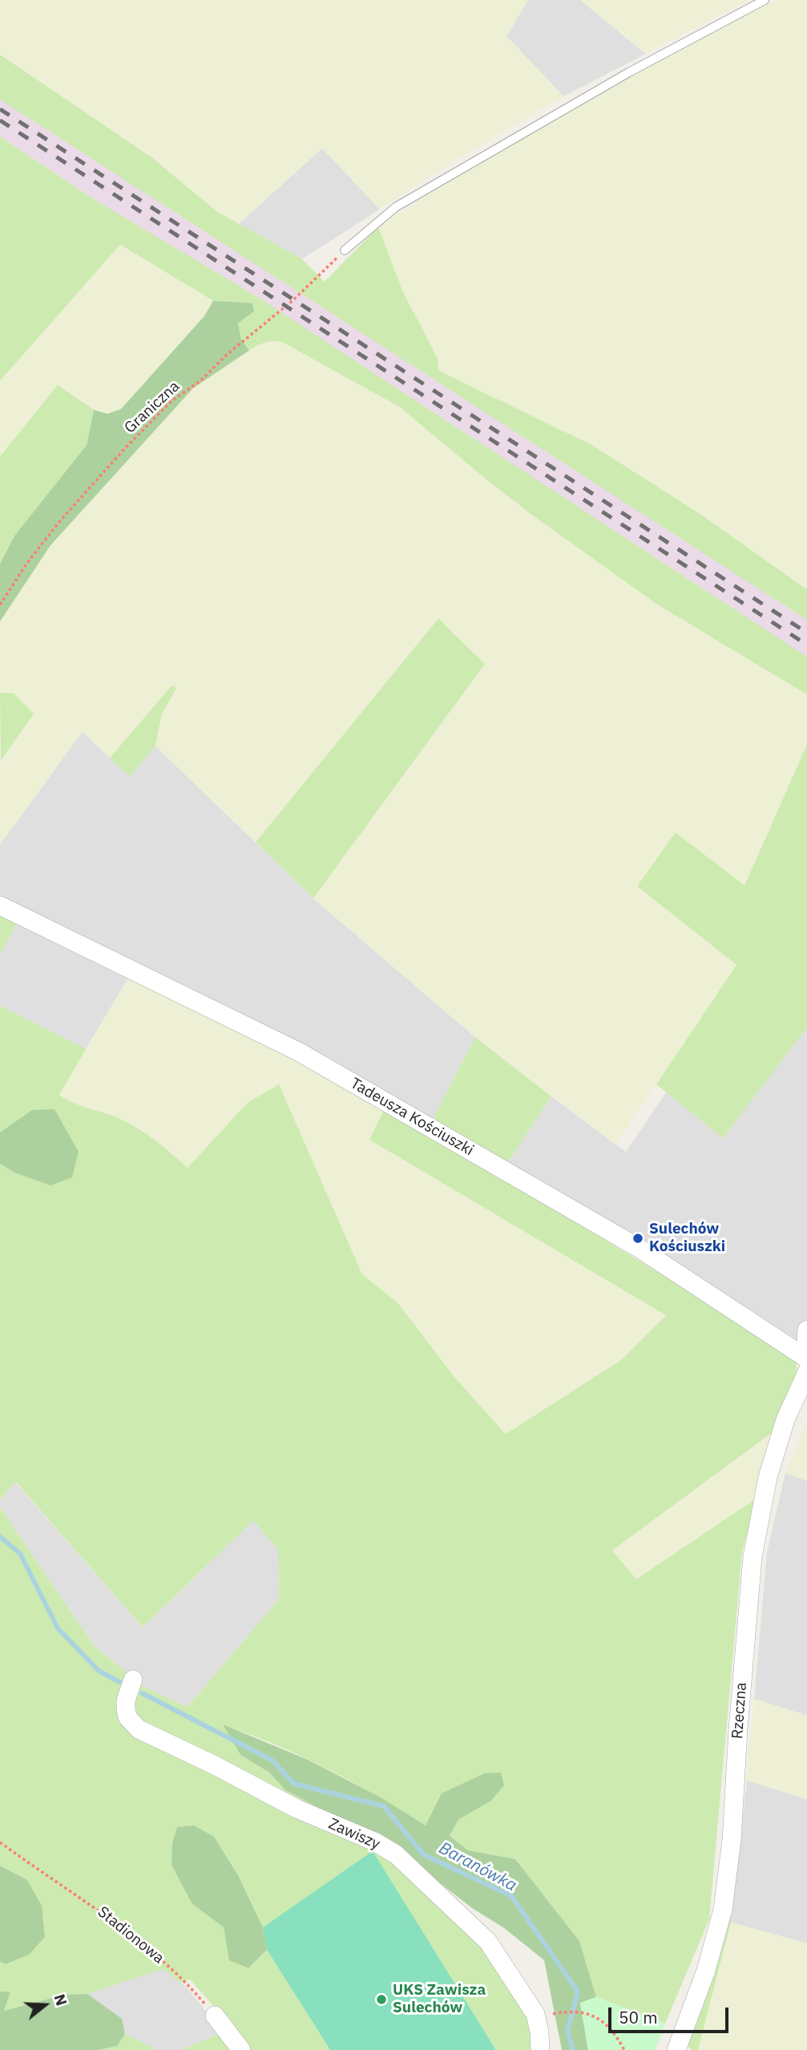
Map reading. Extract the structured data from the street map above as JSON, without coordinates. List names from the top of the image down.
{
  "streets": {
    "street": ["Tadeusza Kościuszki", "Rzeczna", "Zawiszy"],
    "path": ["Graniczna", "Stadionowa"]
  },
  "crossings": [
    ["Tadeusza Kościuszki", "Rzeczna"]
  ],
  "water": ["Baranówka"],
  "places": ["Sulechów Kościuszki", "UKS Zawisza Sulechów"],
  "scale_bar": "50 m",
  "north": "right"
}
